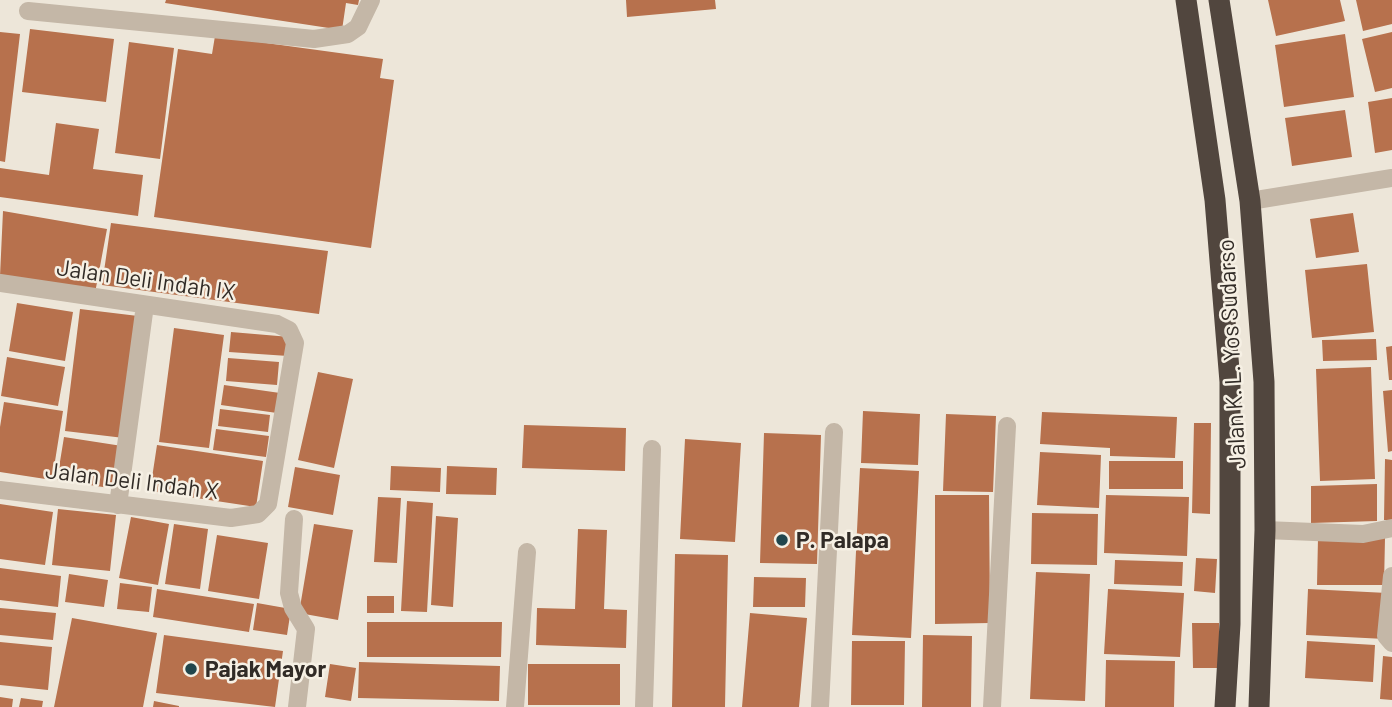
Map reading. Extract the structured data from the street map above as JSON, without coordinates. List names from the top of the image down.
{
  "streets": {
    "highway": ["Jalan K. L. Yos Sudarso"],
    "street": ["Jalan Deli Indah IX", "Jalan Deli Indah X"]
  },
  "crossings": [
    ["Jalan Deli Indah IX", "Jalan Deli Indah X"]
  ],
  "places": ["P. Palapa", "Pajak Mayor"]
}
